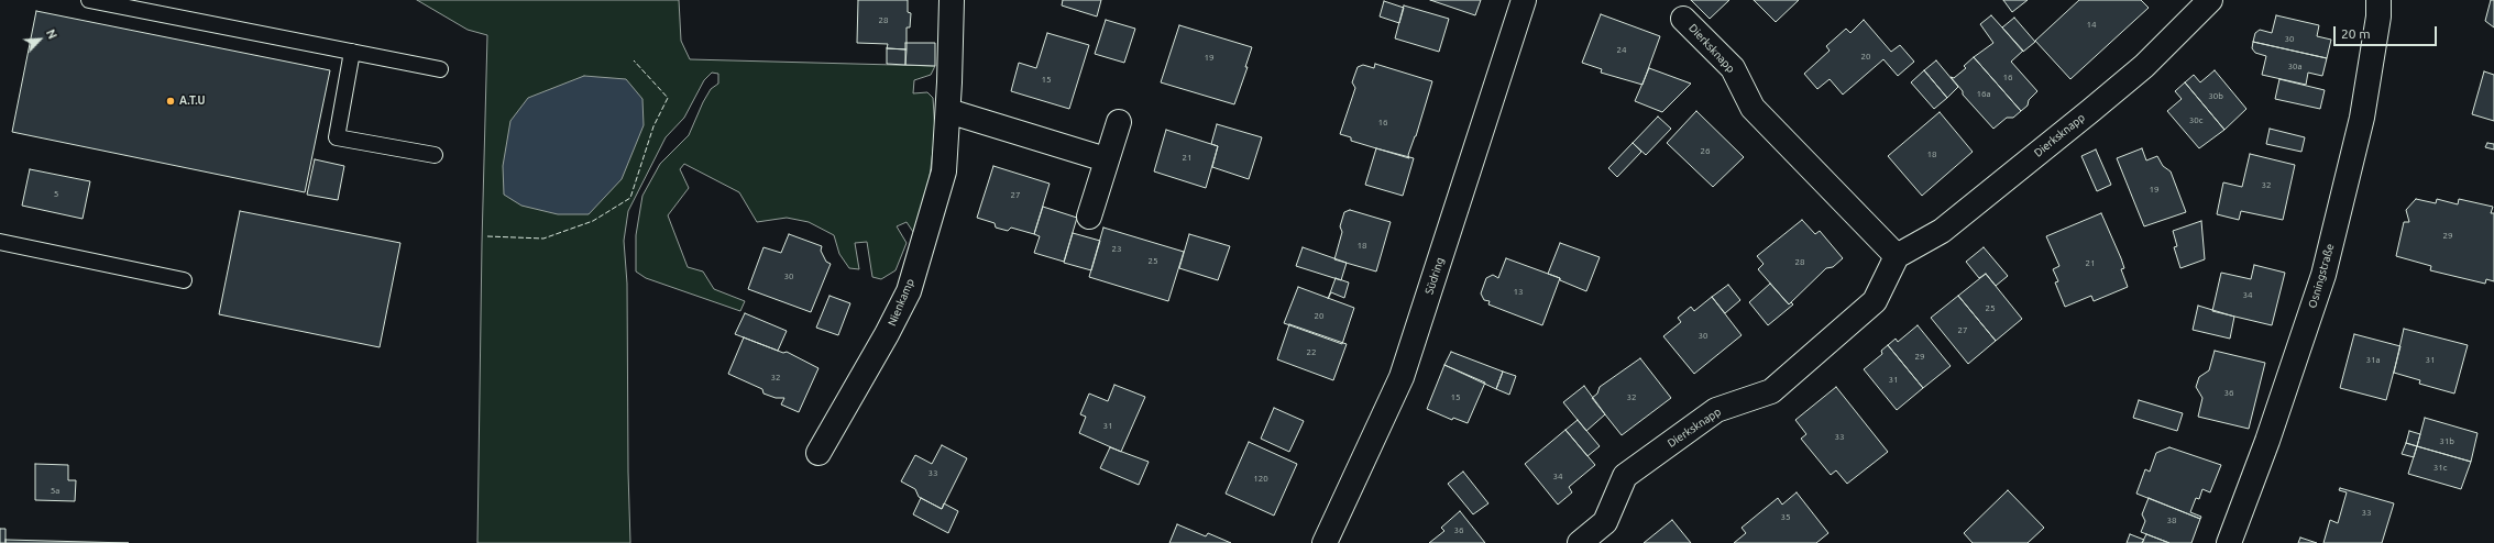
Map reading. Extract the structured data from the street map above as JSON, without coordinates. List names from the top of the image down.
{
  "streets": {
    "street": [
      "Dierksknapp",
      "Südring",
      "Osningstraße",
      "Nienkamp"
    ]
  },
  "places": ["A.T.U"],
  "house_numbers": [
    "28",
    "14",
    "30",
    "24",
    "20",
    "19",
    "30a",
    "16",
    "15",
    "16a",
    "30b",
    "30c",
    "16",
    "26",
    "18",
    "21",
    "32",
    "19",
    "5",
    "27",
    "29",
    "18",
    "23",
    "25",
    "28",
    "21",
    "30",
    "13",
    "34",
    "25",
    "20",
    "27",
    "30",
    "22",
    "29",
    "31a",
    "31",
    "32",
    "31",
    "36",
    "15",
    "32",
    "31",
    "33",
    "31b",
    "31c",
    "33",
    "34",
    "120",
    "5a",
    "33",
    "35",
    "38",
    "36"
  ],
  "scale_bar": "20 m",
  "north": "top right"
}
